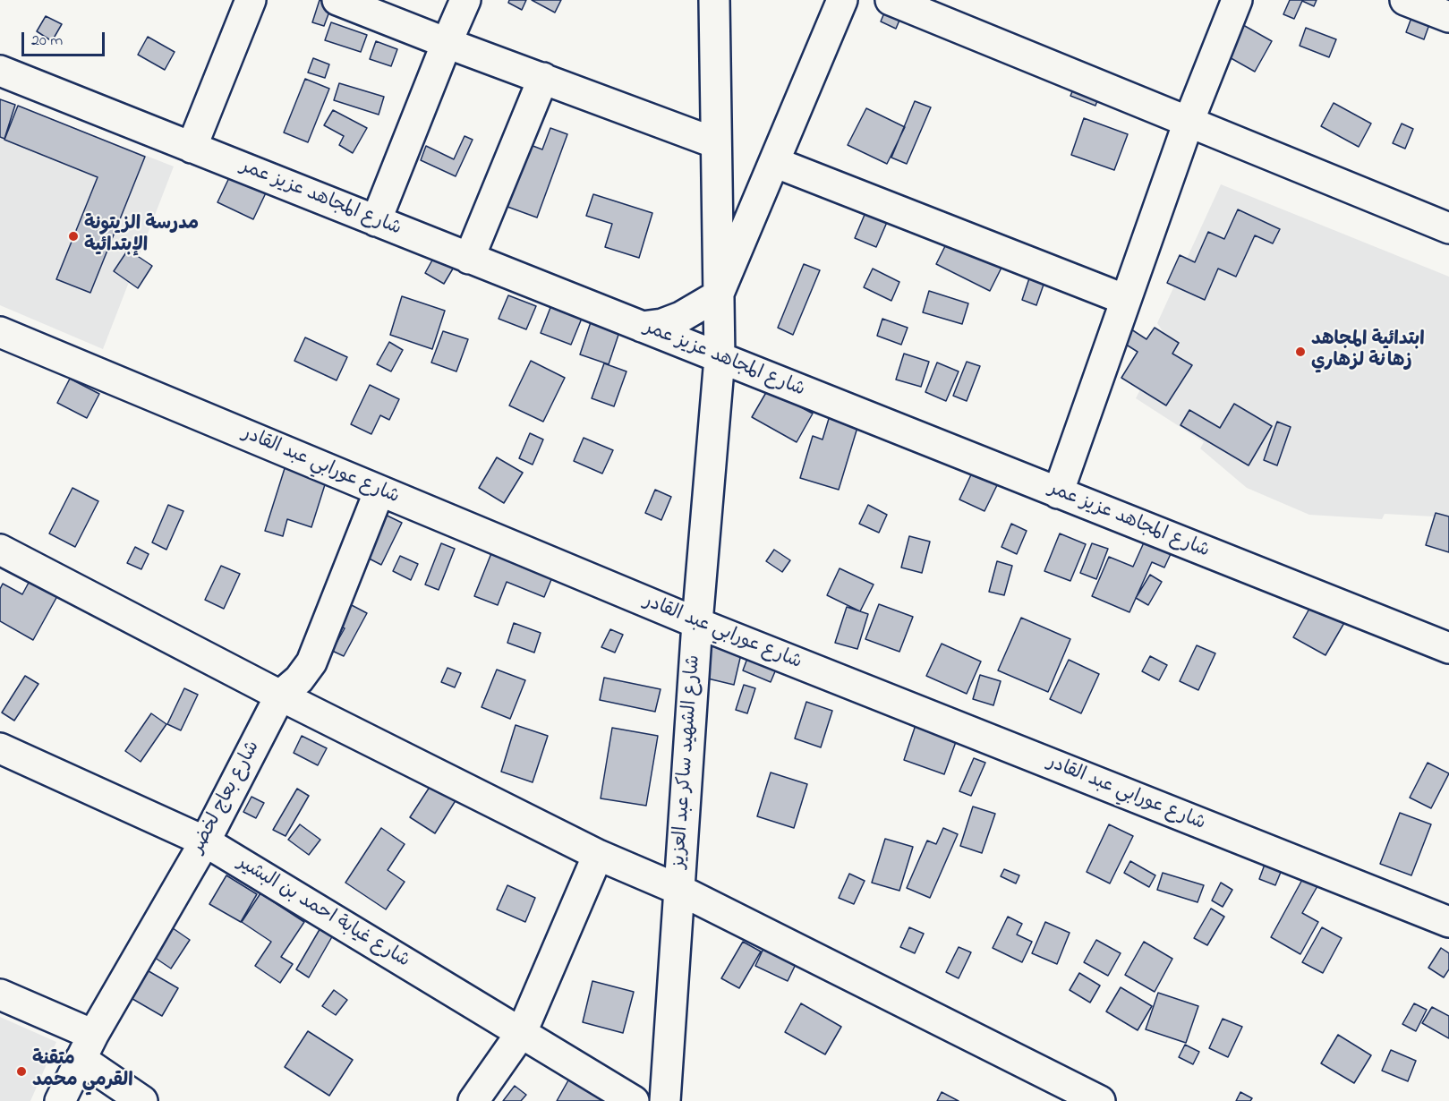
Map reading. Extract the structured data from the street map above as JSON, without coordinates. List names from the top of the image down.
{
  "streets": {
    "street": [
      "شارع المجاهد عزيز عمر",
      "شارع عورابي عبد القادر",
      "شارع الشهيد ساكر عبد العزيز",
      "شارع بعاج لخضر",
      "شارع غيابة احمد بن البشير"
    ]
  },
  "crossings": [
    ["شارع المجاهد عزيز عمر", "شارع الشهيد ساكر عبد العزيز"],
    ["شارع عورابي عبد القادر", "شارع الشهيد ساكر عبد العزيز"],
    ["شارع عورابي عبد القادر", "شارع بعاج لخضر"],
    ["شارع بعاج لخضر", "شارع غيابة احمد بن البشير"]
  ],
  "places": ["مدرسة الزيتونة الإبتدائية", "ابتدائية المجاهد زهانة لزهاري", "متقنة القرمي محمد"],
  "scale_bar": "20 m"
}
